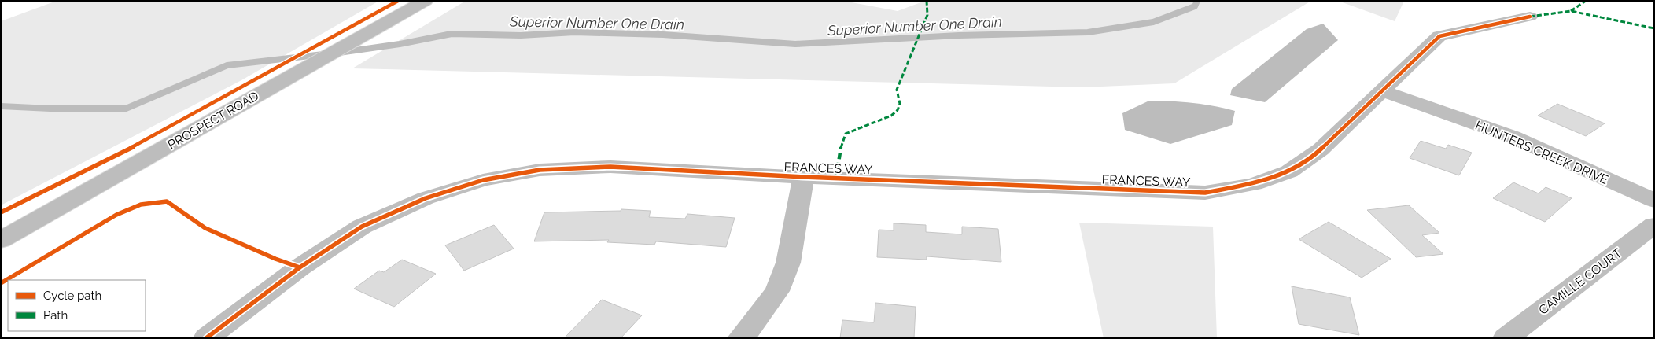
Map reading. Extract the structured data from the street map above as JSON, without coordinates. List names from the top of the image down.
{
  "streets": {
    "main road": ["PROSPECT ROAD"],
    "street": ["HUNTERS CREEK DRIVE", "FRANCES WAY", "CAMILLE COURT"]
  },
  "crossings": [
    ["HUNTERS CREEK DRIVE", "FRANCES WAY"]
  ],
  "water": ["Superior Number One Drain"],
  "legend": ["Cycle path", "Path"]
}
